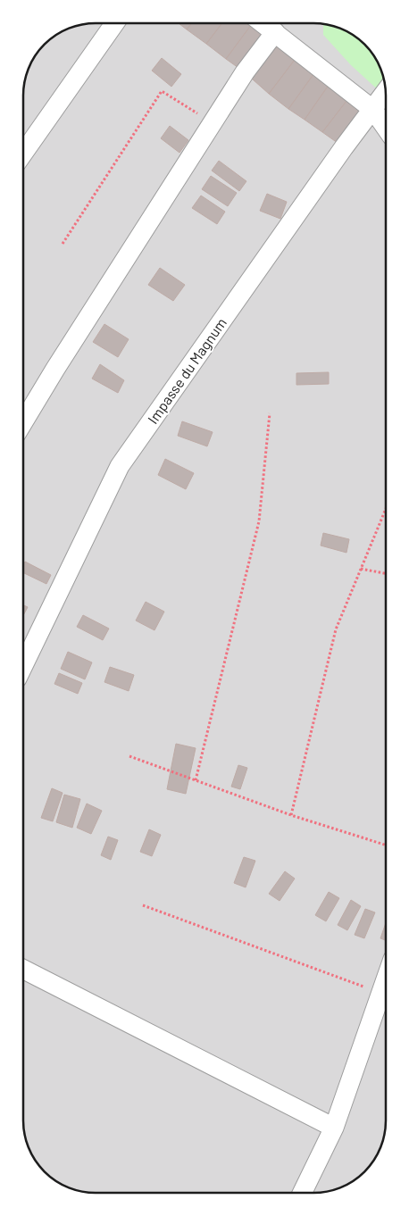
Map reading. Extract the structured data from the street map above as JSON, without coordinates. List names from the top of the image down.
{
  "streets": {
    "street": ["Impasse du Magnum"]
  }
}
